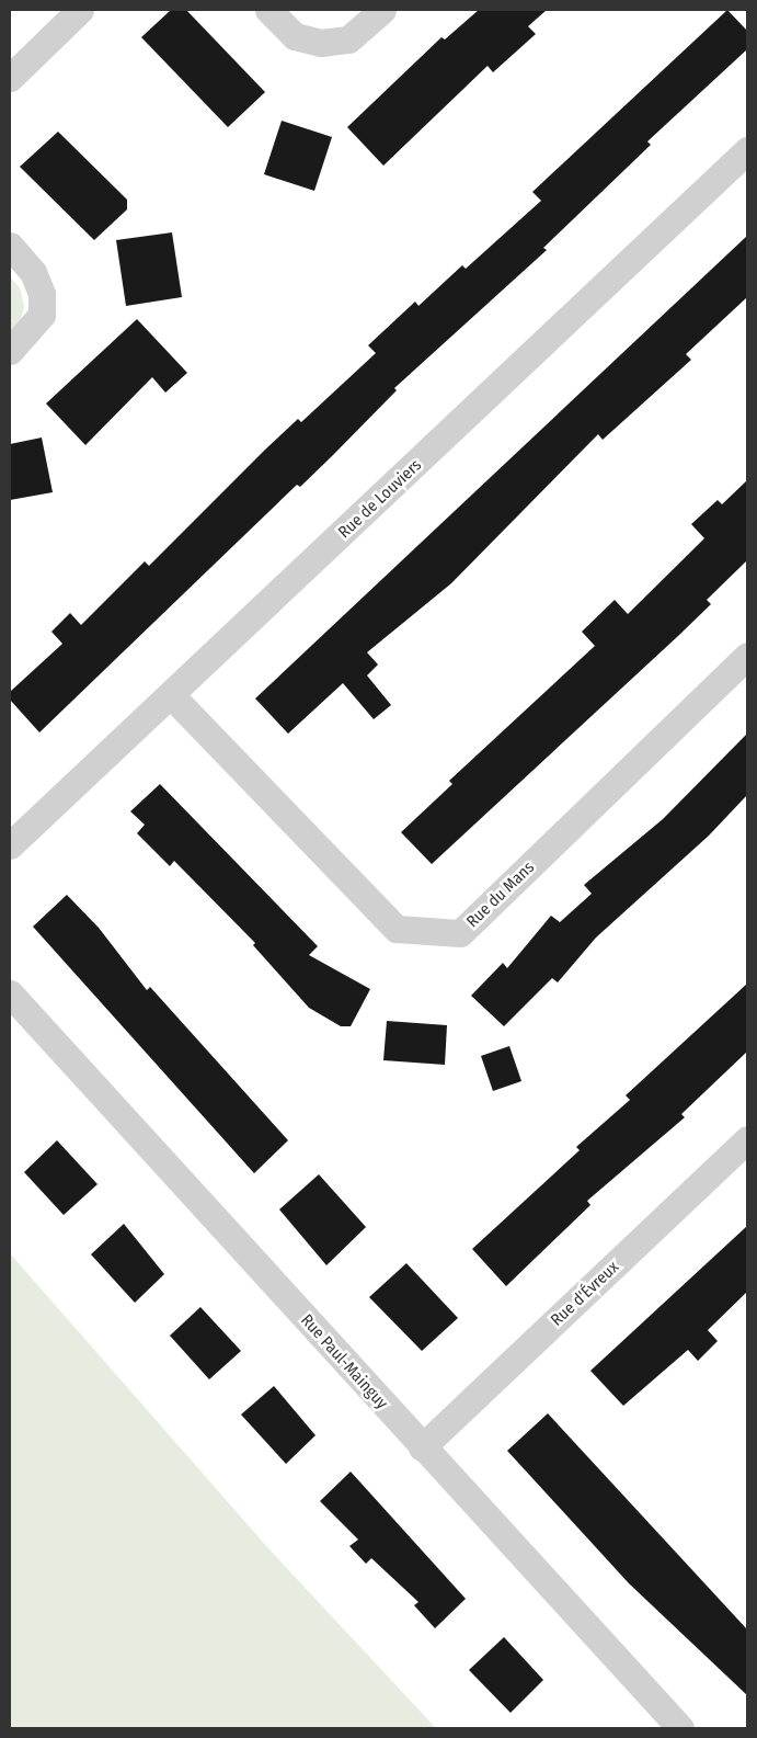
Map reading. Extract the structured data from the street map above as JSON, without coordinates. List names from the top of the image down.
{
  "streets": {
    "street": [
      "Rue de Louviers",
      "Rue du Mans",
      "Rue d'Évreux",
      "Rue Paul-Mainguy"
    ]
  },
  "crossings": [
    ["Rue de Louviers", "Rue du Mans"],
    ["Rue d'Évreux", "Rue Paul-Mainguy"]
  ]
}
